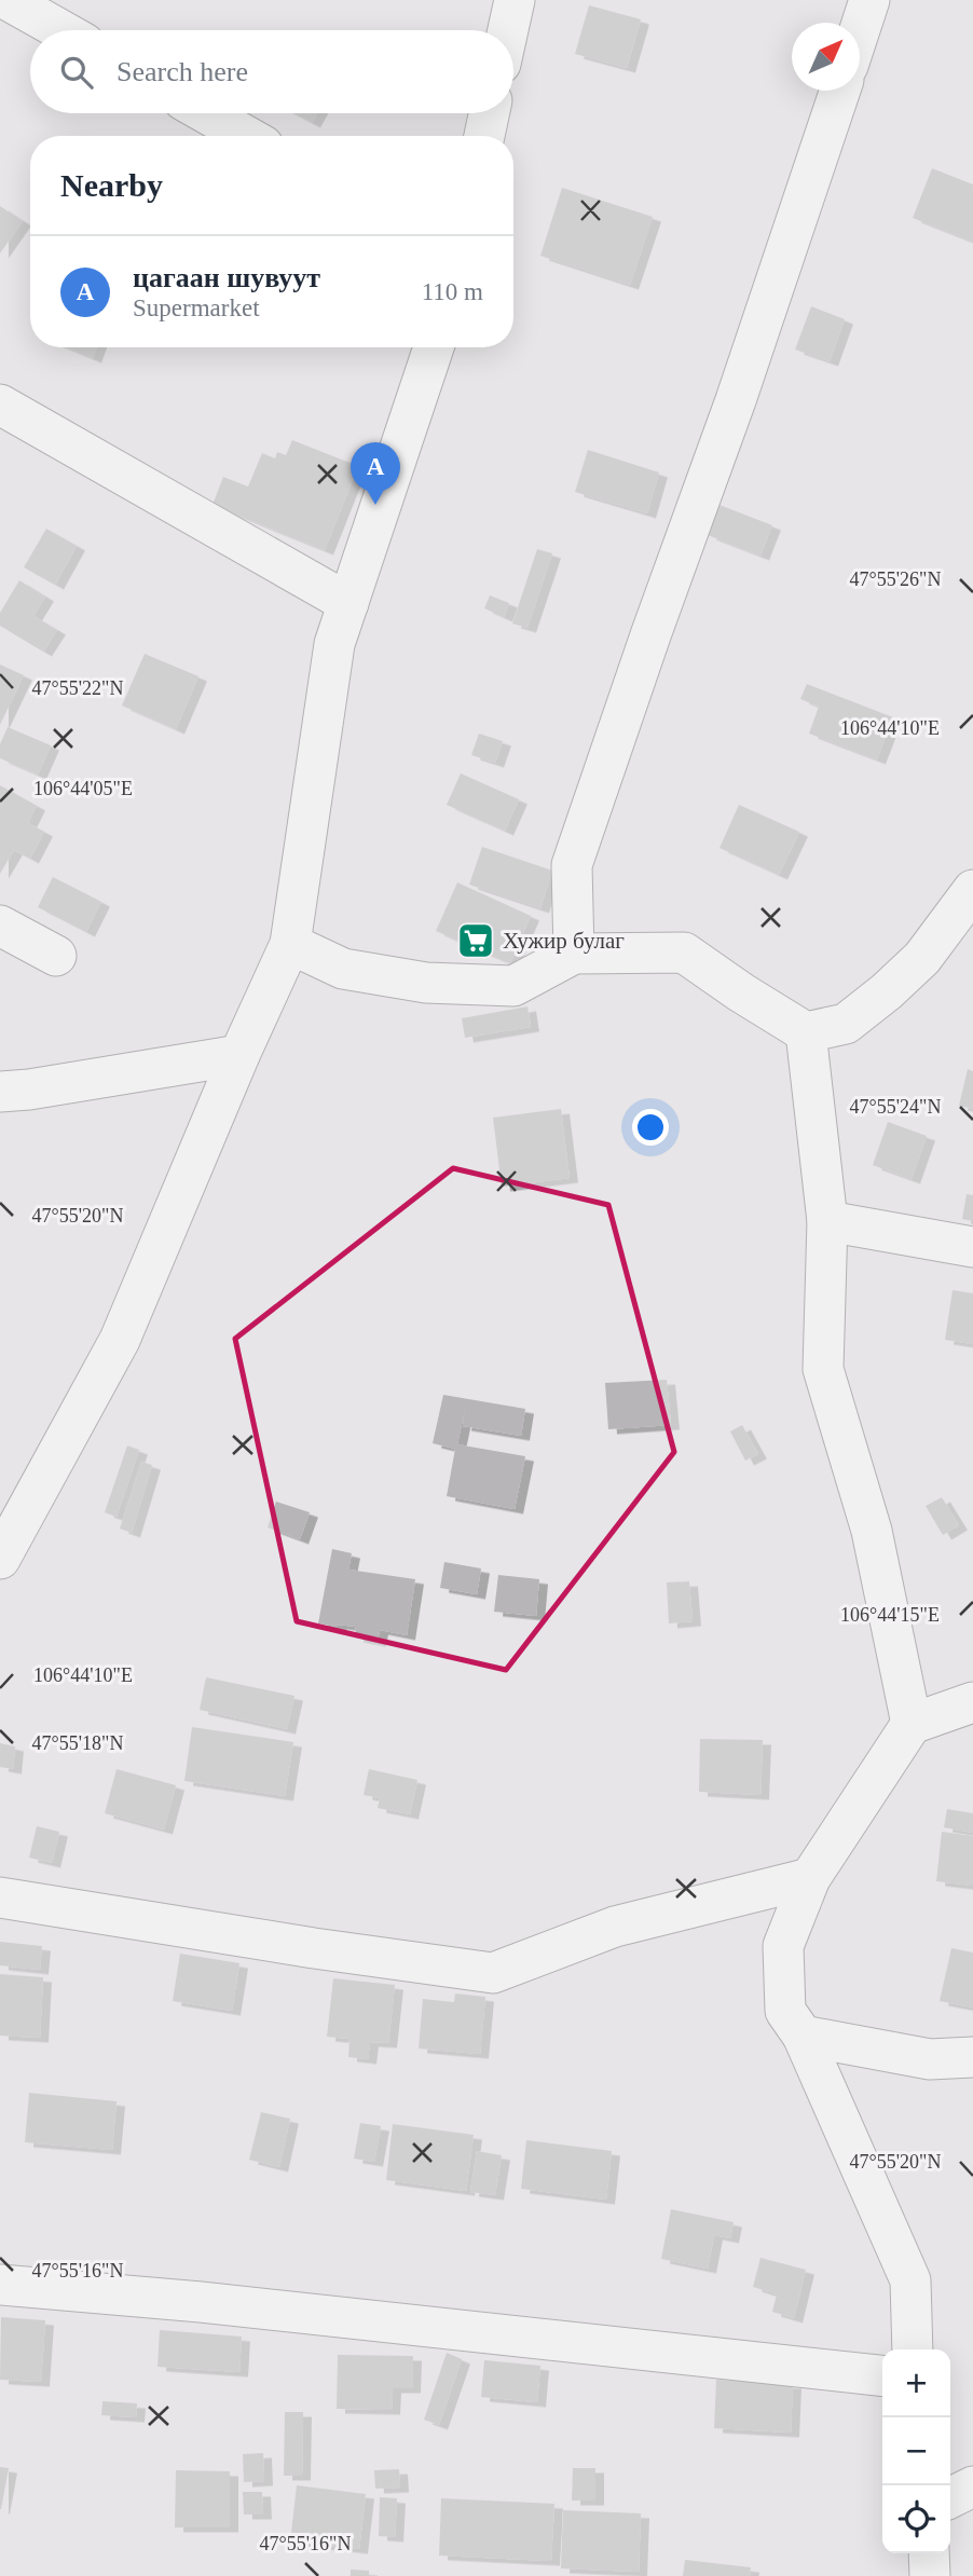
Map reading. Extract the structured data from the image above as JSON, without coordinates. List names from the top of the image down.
{
  "places": {
    "supermarket": ["Хужир булаг"]
  },
  "north": "top right",
  "page": {
    "search": "Search here",
    "heading": "Nearby",
    "list": [
      {
        "mark": "A",
        "name": "цагаан шувуут",
        "note": "Supermarket",
        "value": "110 m"
      }
    ],
    "pins": "A",
    "map_buttons": ["+", "−"]
  },
  "coordinates": [
    "47°55'26\"N",
    "47°55'22\"N",
    "106°44'10\"E",
    "106°44'05\"E",
    "47°55'24\"N",
    "47°55'20\"N",
    "106°44'15\"E",
    "47°55'18\"N",
    "47°55'16\"N"
  ]
}
